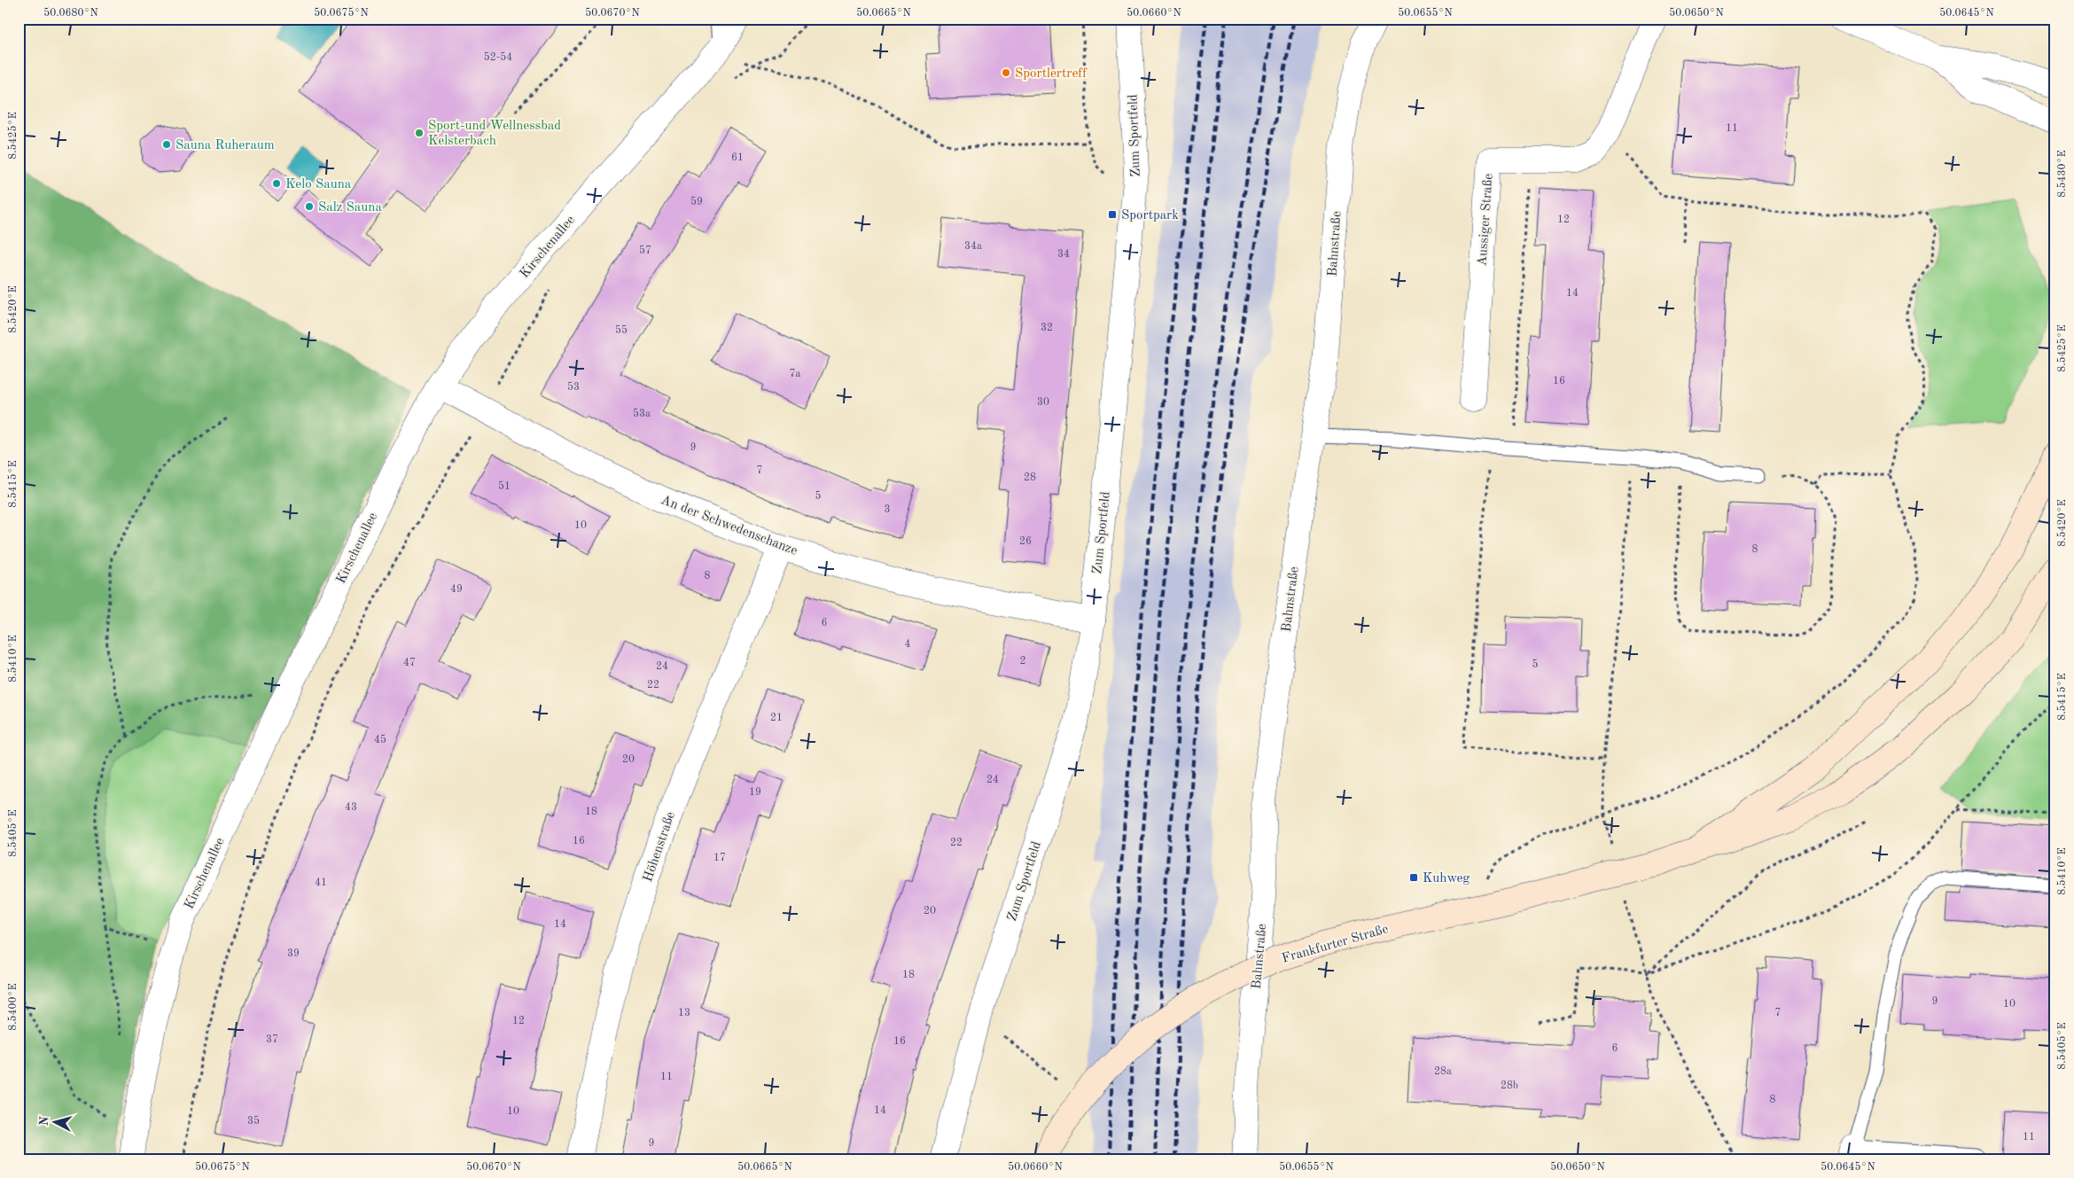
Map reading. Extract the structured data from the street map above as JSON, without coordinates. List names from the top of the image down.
{
  "streets": {
    "street": [
      "Zum Sportfeld",
      "Aussiger Straße",
      "Bahnstraße",
      "Kirschenallee",
      "An der Schwedenschanze",
      "Höhenstraße",
      "Frankfurter Straße"
    ]
  },
  "crossings": [
    ["Zum Sportfeld", "An der Schwedenschanze"],
    ["Kirschenallee", "An der Schwedenschanze"],
    ["An der Schwedenschanze", "Höhenstraße"]
  ],
  "places": {
    "other": [
      "Sportlertreff",
      "Sport-und Wellnessbad Kelsterbach",
      "Sauna Ruheraum",
      "Kelo Sauna",
      "Salz Sauna"
    ],
    "transit": ["Sportpark", "Kuhweg"]
  },
  "house_numbers": [
    "52-54",
    "11",
    "61",
    "59",
    "12",
    "34a",
    "57",
    "34",
    "14",
    "32",
    "55",
    "7a",
    "16",
    "53",
    "30",
    "53a",
    "9",
    "7",
    "28",
    "51",
    "5",
    "3",
    "10",
    "26",
    "8",
    "8",
    "49",
    "6",
    "4",
    "2",
    "47",
    "5",
    "24",
    "22",
    "21",
    "45",
    "20",
    "24",
    "19",
    "43",
    "18",
    "16",
    "22",
    "17",
    "41",
    "20",
    "14",
    "39",
    "18",
    "9",
    "10",
    "13",
    "7",
    "12",
    "37",
    "16",
    "6",
    "28a",
    "11",
    "28b",
    "8",
    "14",
    "10",
    "35",
    "11",
    "9"
  ],
  "north": "left",
  "coordinates": [
    "50.0680°N",
    "50.0675°N",
    "50.0670°N",
    "50.0665°N",
    "50.0660°N",
    "50.0655°N",
    "50.0650°N",
    "50.0645°N",
    "8.5425°E",
    "8.5430°E",
    "8.5420°E",
    "8.5415°E",
    "8.5410°E",
    "8.5405°E",
    "8.5400°E"
  ]
}
